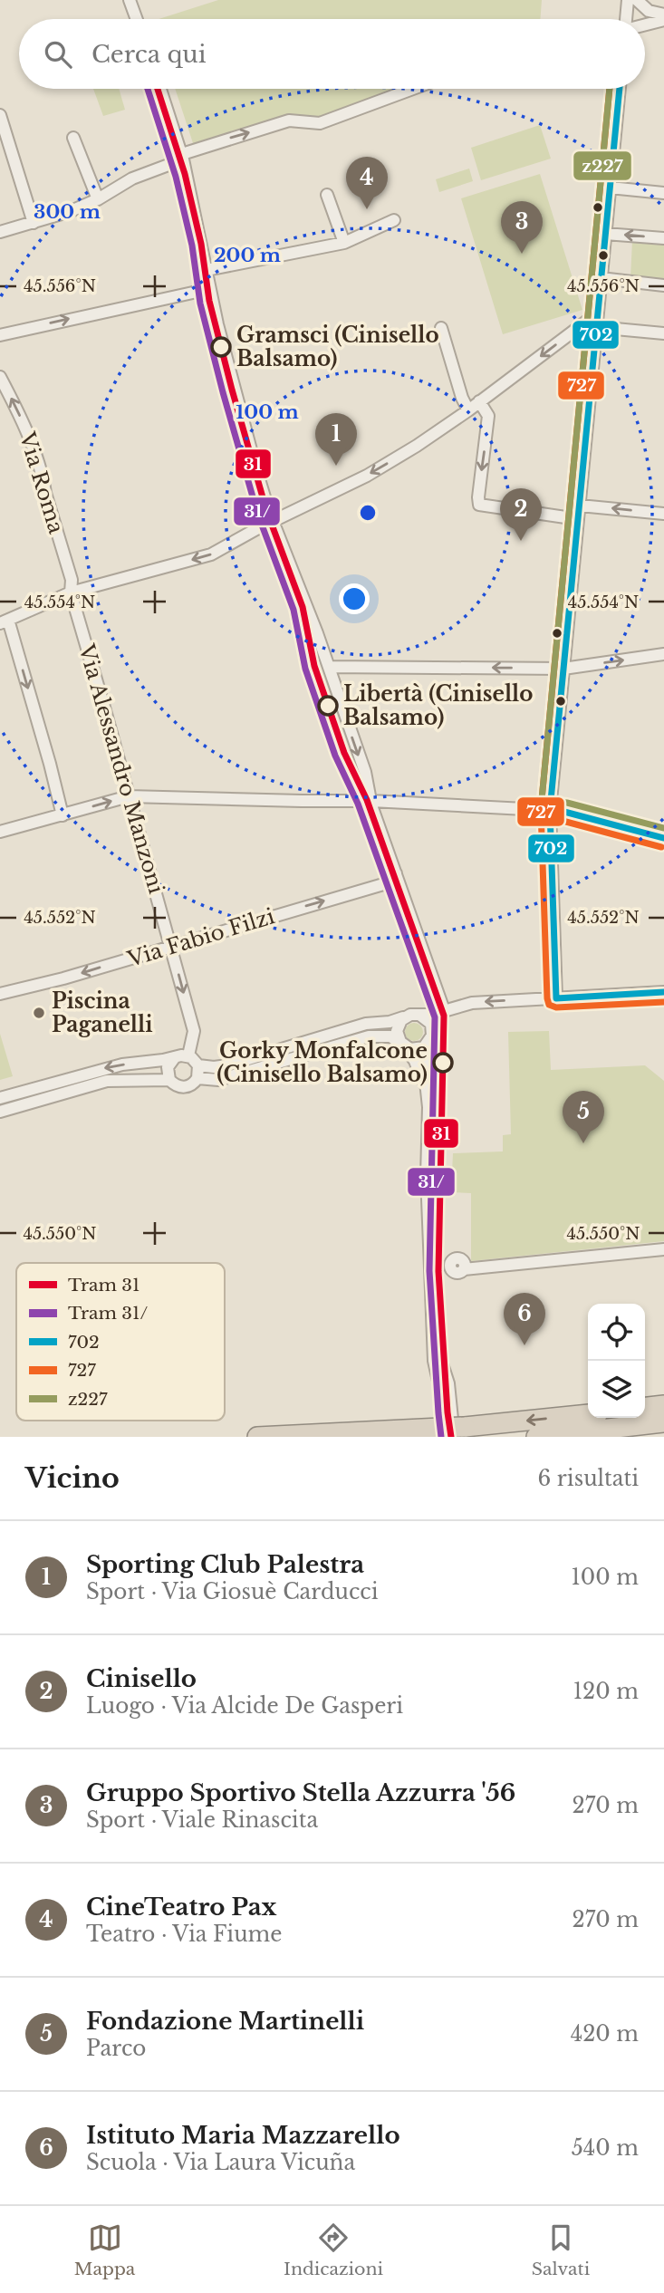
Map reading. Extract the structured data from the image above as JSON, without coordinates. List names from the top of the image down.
{
  "streets": {
    "street": ["Via Roma", "Via Alessandro Manzoni", "Via Fabio Filzi"]
  },
  "crossings": [
    ["Via Roma", "Via Alessandro Manzoni"],
    ["Via Alessandro Manzoni", "Via Fabio Filzi"]
  ],
  "one_way": ["Via Roma"],
  "places": [
    "Gramsci (Cinisello Balsamo)",
    "Libertà (Cinisello Balsamo)",
    "Piscina Paganelli",
    "Gorky Monfalcone (Cinisello Balsamo)"
  ],
  "lines": [
    "tram line 31",
    "tram line 31/",
    "transit line 702",
    "transit line 727",
    "transit line z227"
  ],
  "legend": [
    "Tram 31",
    "Tram 31/",
    "702",
    "727",
    "z227"
  ],
  "page": {
    "search": "Cerca qui",
    "pins": [
      "4",
      "3",
      "1",
      "2",
      "5",
      "6"
    ],
    "heading": ["Vicino", "6 risultati"],
    "list": [
      {
        "mark": "1",
        "name": "Sporting Club Palestra",
        "note": "Sport · Via Giosuè Carducci",
        "value": "100 m"
      },
      {
        "mark": "2",
        "name": "Cinisello",
        "note": "Luogo · Via Alcide De Gasperi",
        "value": "120 m"
      },
      {
        "mark": "3",
        "name": "Gruppo Sportivo Stella Azzurra '56",
        "note": "Sport · Viale Rinascita",
        "value": "270 m"
      },
      {
        "mark": "4",
        "name": "CineTeatro Pax",
        "note": "Teatro · Via Fiume",
        "value": "270 m"
      },
      {
        "mark": "5",
        "name": "Fondazione Martinelli",
        "note": "Parco",
        "value": "420 m"
      },
      {
        "mark": "6",
        "name": "Istituto Maria Mazzarello",
        "note": "Scuola · Via Laura Vicuña",
        "value": "540 m"
      }
    ],
    "nav": ["Mappa", "Indicazioni", "Salvati"]
  },
  "coordinates": [
    "45.556°N",
    "45.554°N",
    "45.552°N",
    "45.550°N"
  ],
  "rings": ["300 m", "200 m", "100 m"]
}
